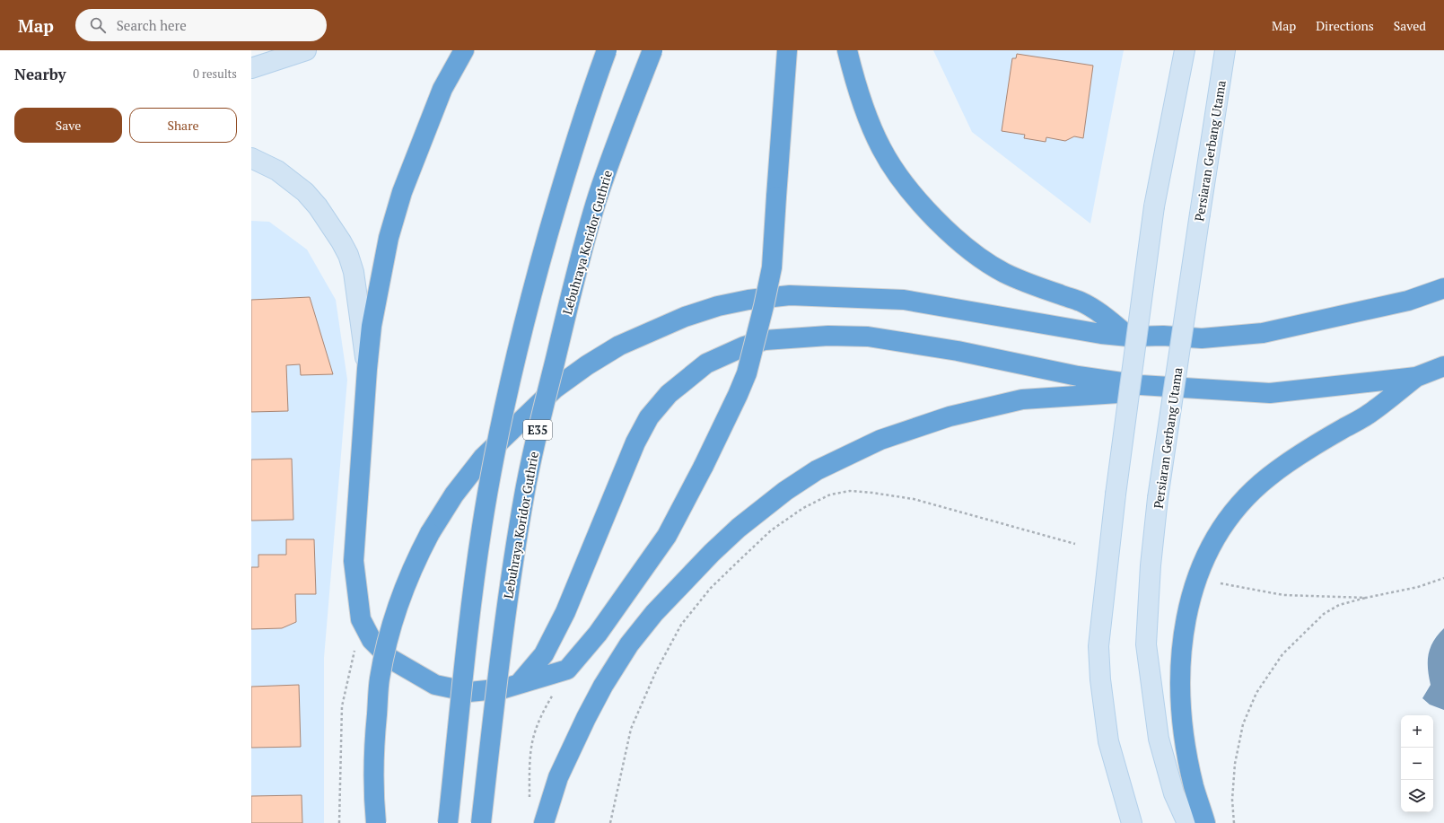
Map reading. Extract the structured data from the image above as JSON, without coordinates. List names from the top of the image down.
{
  "streets": {
    "highway": ["Lebuhraya Koridor Guthrie", "E35"],
    "main road": ["Persiaran Gerbang Utama"]
  },
  "page": {
    "header": "Map",
    "search": "Search here",
    "nav": ["Map", "Directions", "Saved"],
    "heading": ["Nearby", "0 results"],
    "buttons": ["Save", "Share"],
    "map_buttons": ["+", "−"]
  }
}
